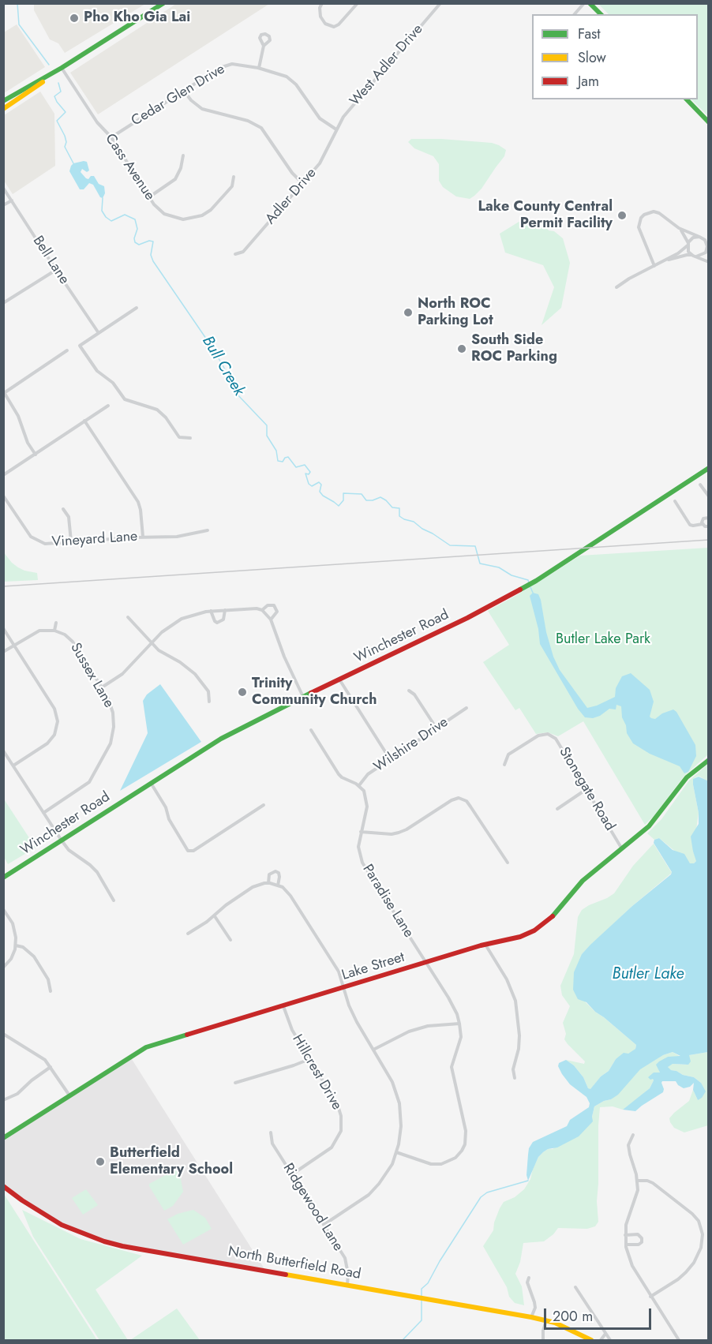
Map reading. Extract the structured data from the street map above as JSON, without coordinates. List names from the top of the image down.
{
  "streets": {
    "main road": ["Winchester Road", "Lake Street", "North Butterfield Road"],
    "street": [
      "West Adler Drive",
      "Cedar Glen Drive",
      "Cass Avenue",
      "Adler Drive",
      "Bell Lane",
      "Vineyard Lane",
      "Sussex Lane",
      "Wilshire Drive",
      "Stonegate Road",
      "Paradise Lane",
      "Hillcrest Drive",
      "Ridgewood Lane"
    ]
  },
  "crossings": [
    ["West Adler Drive", "Cedar Glen Drive"],
    ["West Adler Drive", "Adler Drive"],
    ["Cedar Glen Drive", "Cass Avenue"],
    ["Cedar Glen Drive", "Adler Drive"],
    ["Wilshire Drive", "Paradise Lane"],
    ["Stonegate Road", "Lake Street"],
    ["Paradise Lane", "Lake Street"],
    ["Lake Street", "Hillcrest Drive"],
    ["Hillcrest Drive", "Ridgewood Lane"],
    ["Ridgewood Lane", "North Butterfield Road"]
  ],
  "water": ["Bull Creek", "Butler Lake"],
  "parks": ["Butler Lake Park"],
  "places": [
    "Pho Kho Gia Lai",
    "Lake County Central Permit Facility",
    "North ROC Parking Lot",
    "South Side ROC Parking",
    "Trinity Community Church",
    "Butterfield Elementary School"
  ],
  "legend": ["Fast", "Slow", "Jam"],
  "scale_bar": "200 m"
}
